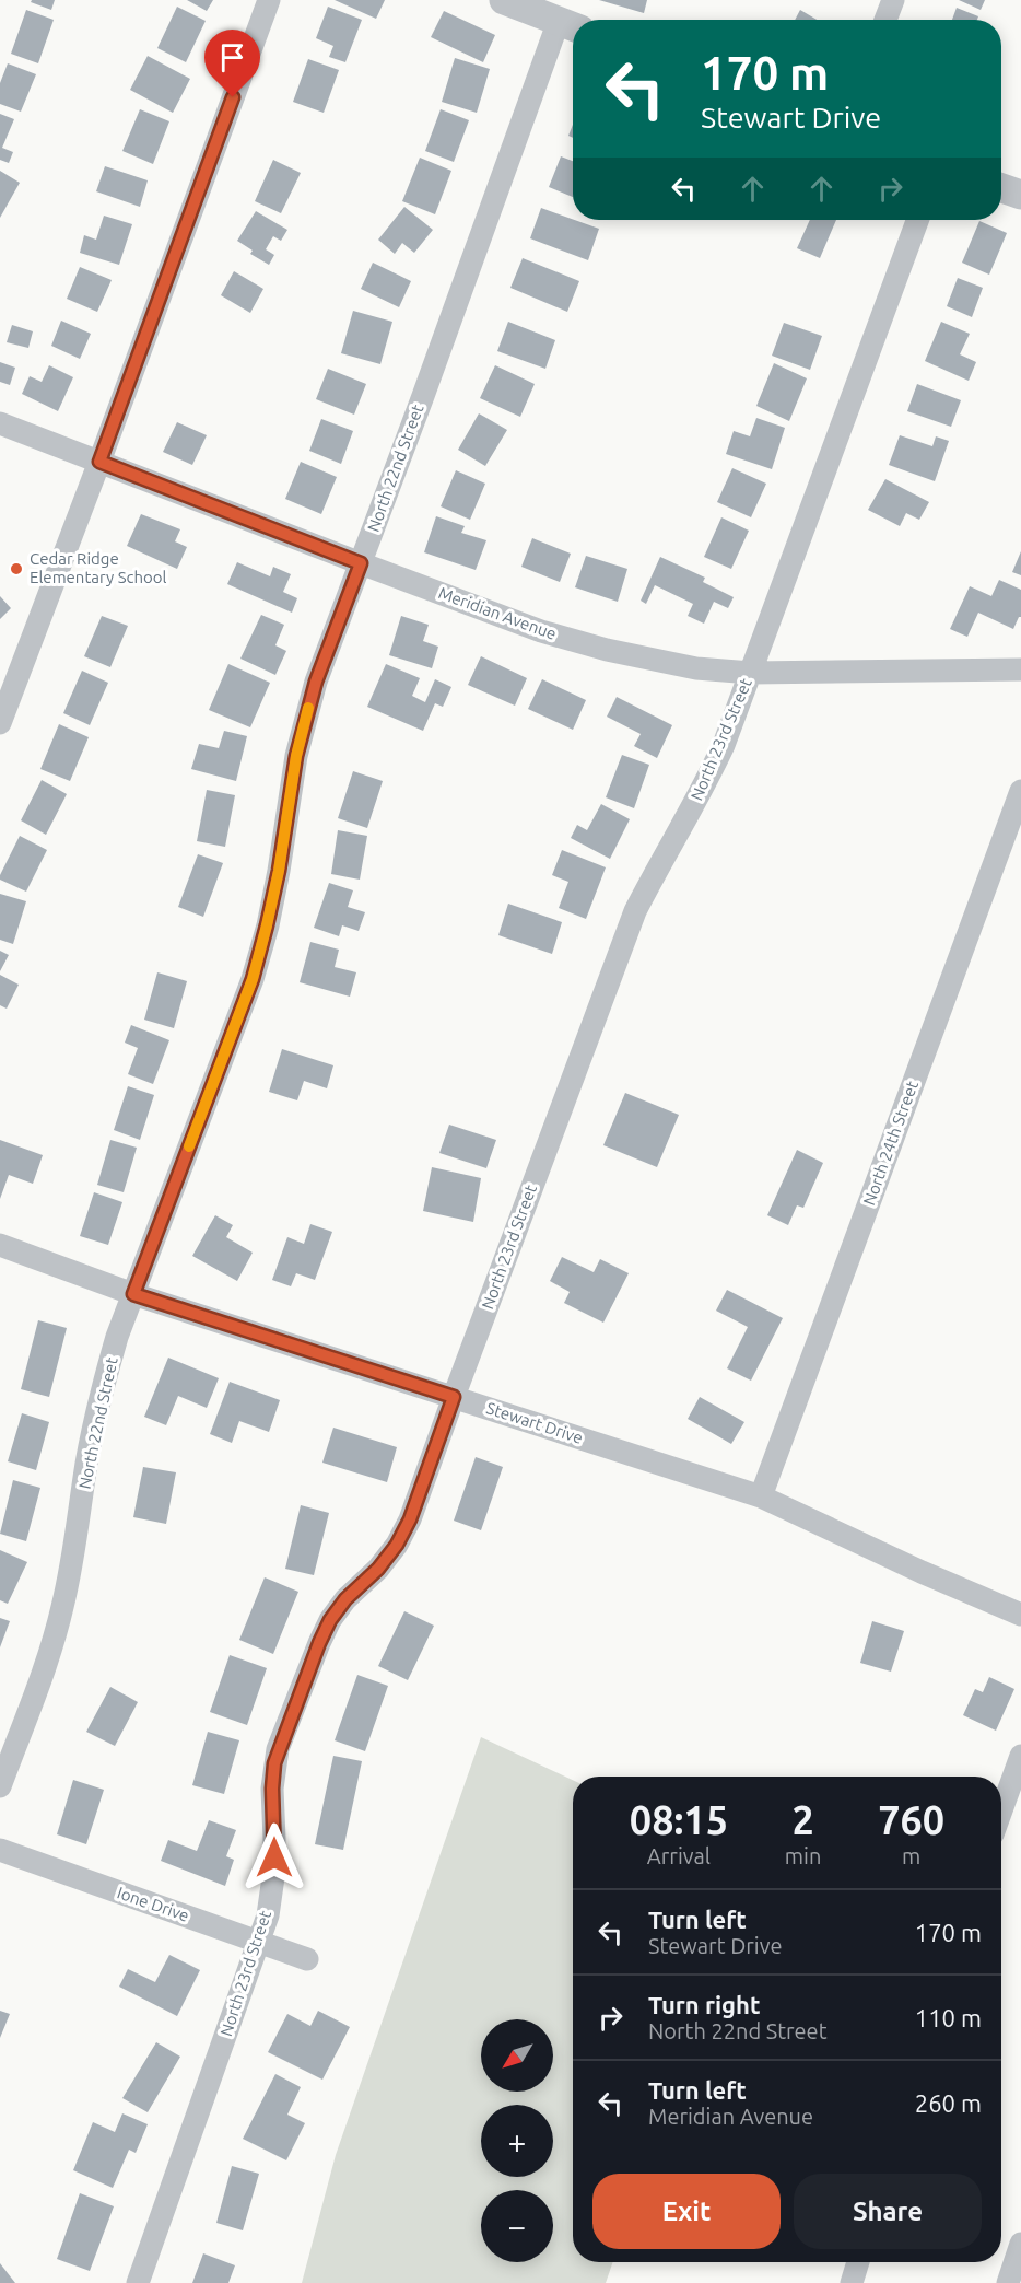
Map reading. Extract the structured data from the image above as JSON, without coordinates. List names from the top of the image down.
{
  "streets": {
    "street": [
      "North 22nd Street",
      "Meridian Avenue",
      "North 23rd Street",
      "North 24th Street",
      "Stewart Drive",
      "Ione Drive"
    ]
  },
  "crossings": [
    ["North 22nd Street", "Meridian Avenue"],
    ["North 22nd Street", "Stewart Drive"],
    ["Meridian Avenue", "North 23rd Street"],
    ["North 23rd Street", "Stewart Drive"],
    ["North 23rd Street", "Ione Drive"],
    ["North 24th Street", "Stewart Drive"]
  ],
  "places": ["Cedar Ridge Elementary School"],
  "north": "bottom left",
  "page": {
    "turn": ["170 m", "Stewart Drive"],
    "eta": [
      "08:15",
      "Arrival",
      "2",
      "min",
      "760",
      "m"
    ],
    "list": [
      {
        "name": "Turn left",
        "note": "Stewart Drive",
        "value": "170 m"
      },
      {
        "name": "Turn right",
        "note": "North 22nd Street",
        "value": "110 m"
      },
      {
        "name": "Turn left",
        "note": "Meridian Avenue",
        "value": "260 m"
      }
    ],
    "map_buttons": ["+", "−"],
    "buttons": ["Exit", "Share"]
  }
}
